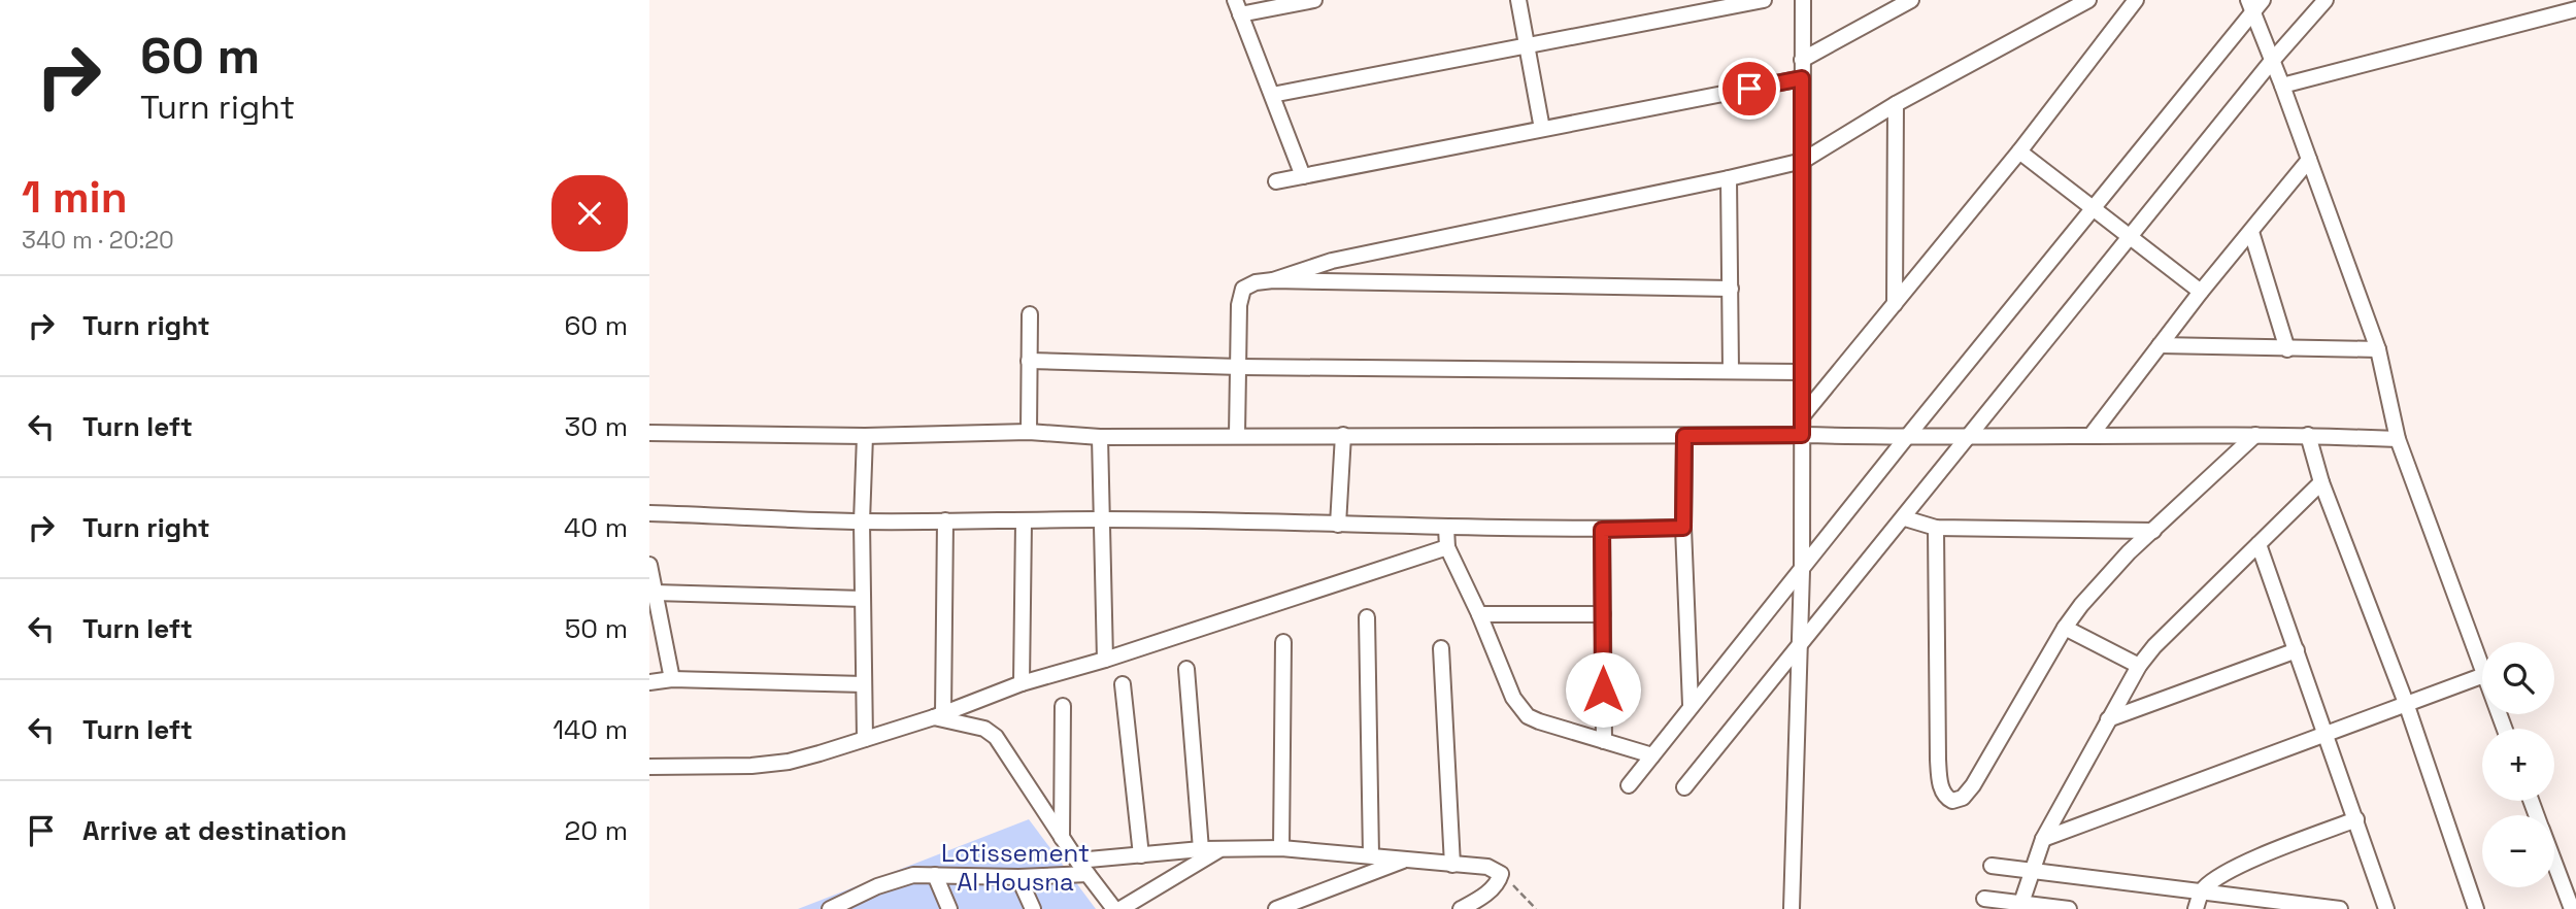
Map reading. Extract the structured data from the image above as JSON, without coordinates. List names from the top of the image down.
{
  "parks": ["Lotissement Al Housna"],
  "page": {
    "turn": ["60 m", "Turn right"],
    "heading": ["1 min", "340 m · 20:20"],
    "list": [
      {
        "name": "Turn right",
        "value": "60 m"
      },
      {
        "name": "Turn left",
        "value": "30 m"
      },
      {
        "name": "Turn right",
        "value": "40 m"
      },
      {
        "name": "Turn left",
        "value": "50 m"
      },
      {
        "name": "Turn left",
        "value": "140 m"
      },
      {
        "name": "Arrive at destination",
        "value": "20 m"
      }
    ],
    "map_buttons": ["+", "−"]
  }
}
